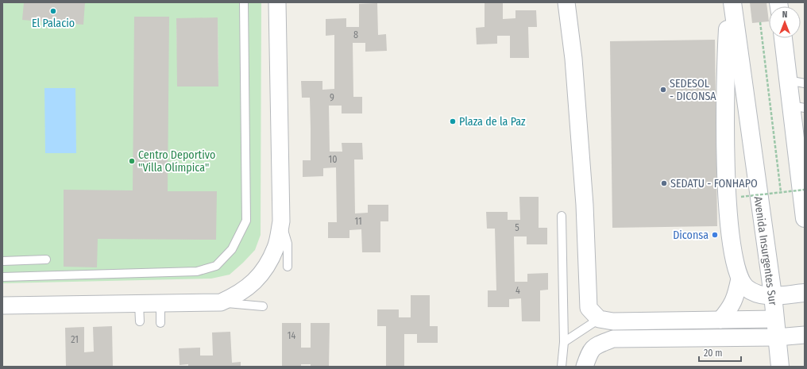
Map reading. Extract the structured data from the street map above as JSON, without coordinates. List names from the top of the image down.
{
  "streets": {
    "main road": ["Avenida Insurgentes Sur"]
  },
  "places": [
    "El Palacio",
    "SEDESOL - DICONSA",
    "Plaza de la Paz",
    "Centro Deportivo \"Villa Olímpica\"",
    "SEDATU - FONHAPO",
    "Diconsa"
  ],
  "house_numbers": [
    "8",
    "9",
    "10",
    "11",
    "5",
    "4",
    "14",
    "21"
  ],
  "scale_bar": "20 m",
  "north": "top"
}
